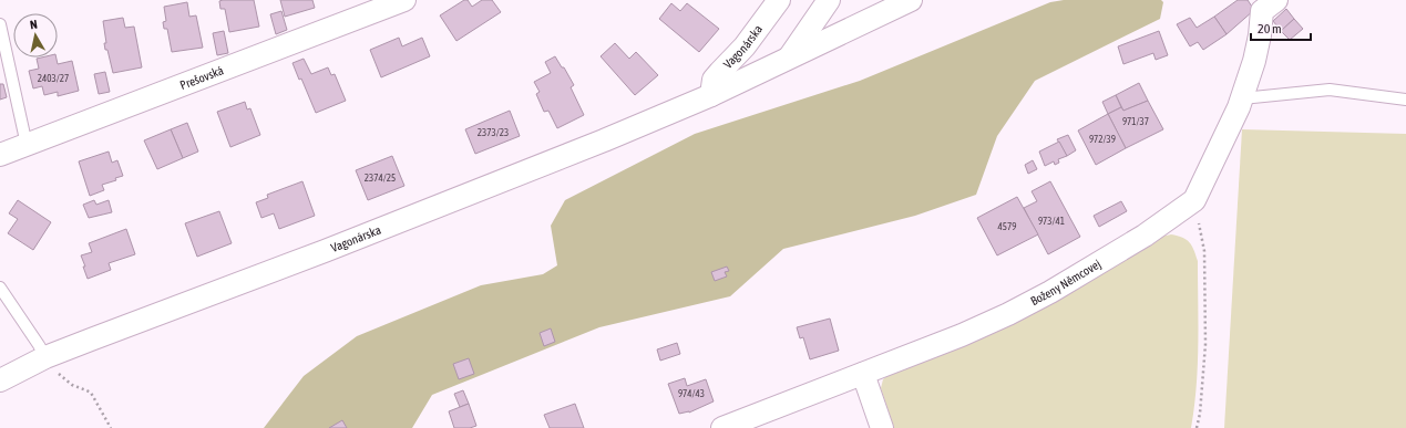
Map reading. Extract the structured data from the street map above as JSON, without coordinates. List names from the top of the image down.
{
  "streets": {
    "street": ["Vagonárska", "Prešovská", "Boženy Němcovej"]
  },
  "house_numbers": [
    "2403/27",
    "971/37",
    "2373/23",
    "972/39",
    "2374/25",
    "973/41",
    "4579",
    "974/43"
  ],
  "scale_bar": "20 m",
  "north": "top"
}
